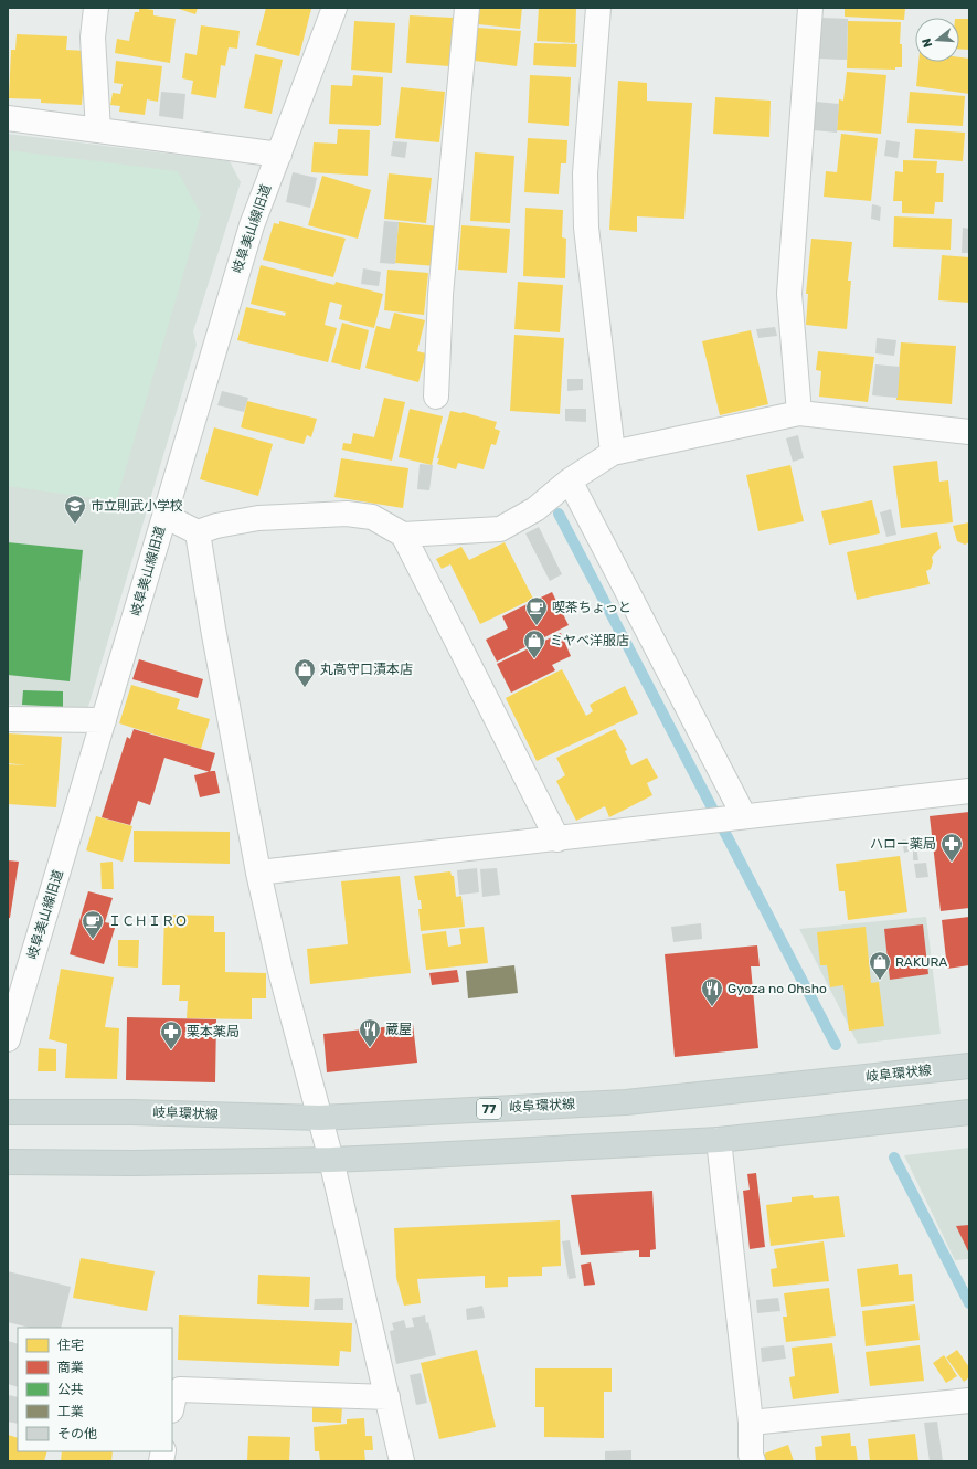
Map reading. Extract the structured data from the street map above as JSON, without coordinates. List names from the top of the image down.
{
  "streets": {
    "main road": ["岐阜環状線", "77"],
    "street": ["岐阜美山線旧道"]
  },
  "places": {
    "school or university": ["市立則武小学校"],
    "cafe": ["喫茶ちょっと", "ＩＣＨＩＲＯ"],
    "shop": ["ミヤベ洋服店", "丸高守口漬本店", "RAKURA"],
    "pharmacy": ["ハロー薬局", "栗本薬局"],
    "restaurant": ["Gyoza no Ohsho", "蔵屋"]
  },
  "legend": [
    "住宅",
    "商業",
    "公共",
    "工業",
    "その他"
  ],
  "north": "left"
}
